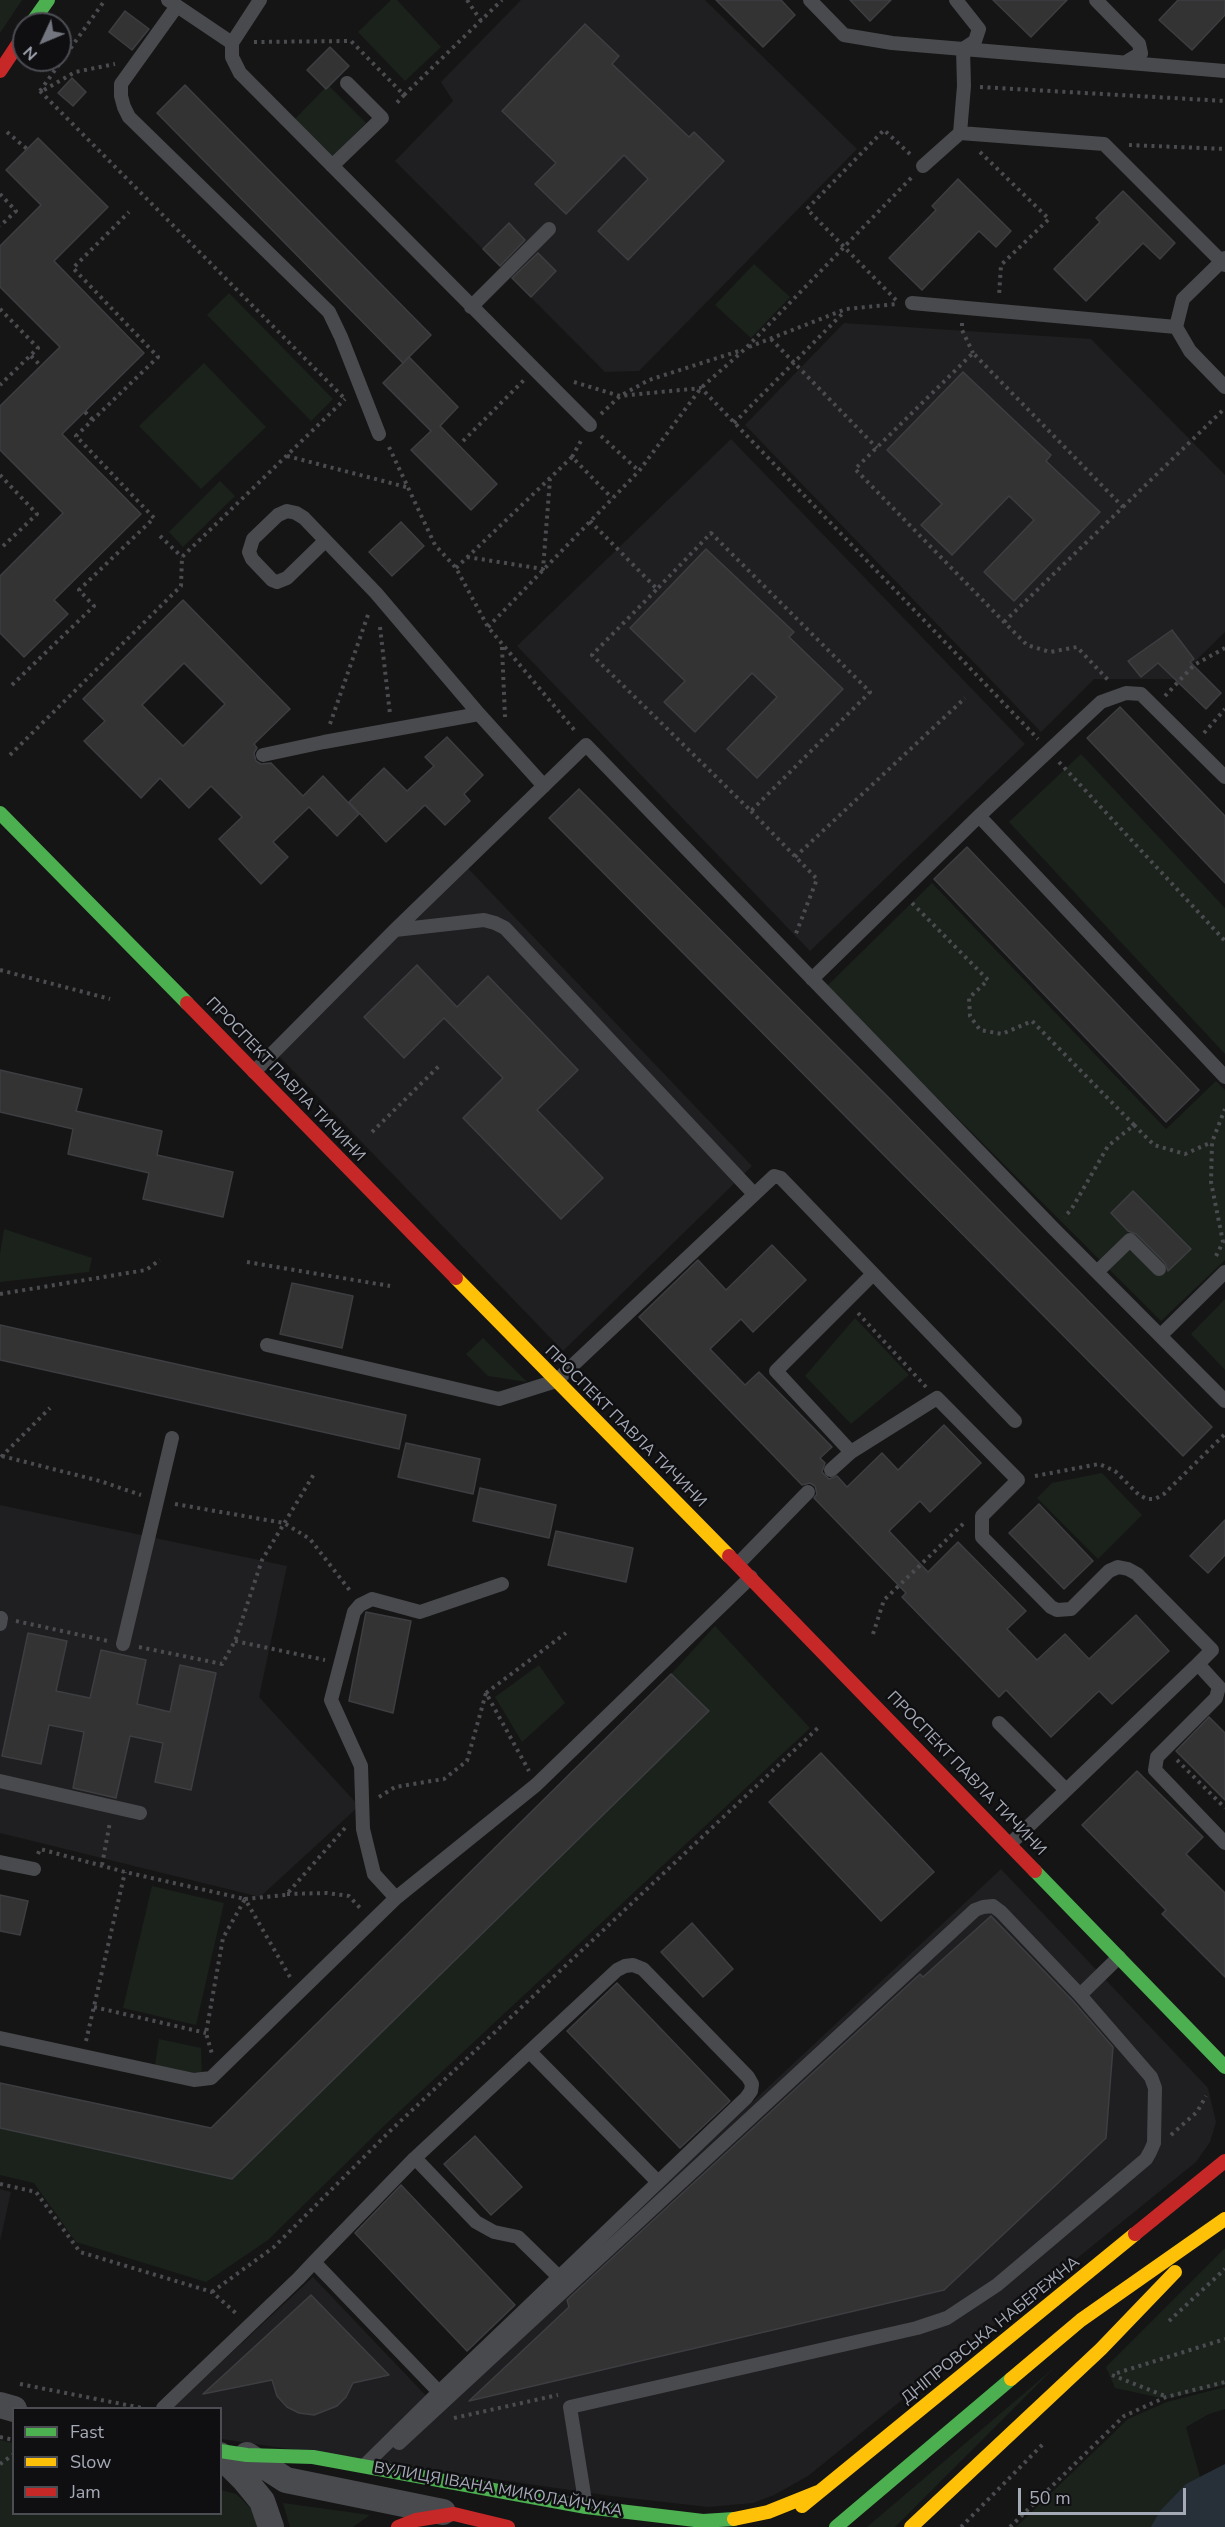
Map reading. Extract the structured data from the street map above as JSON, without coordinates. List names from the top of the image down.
{
  "streets": {
    "street": ["ПРОСПЕКТ ПАВЛА ТИЧИНИ", "ДНІПРОВСЬКА НАБЕРЕЖНА", "ВУЛИЦЯ ІВАНА МИКОЛАЙЧУКА"]
  },
  "crossings": [
    ["ДНІПРОВСЬКА НАБЕРЕЖНА", "ВУЛИЦЯ ІВАНА МИКОЛАЙЧУКА"]
  ],
  "legend": ["Fast", "Slow", "Jam"],
  "scale_bar": "50 m",
  "north": "bottom left"
}
